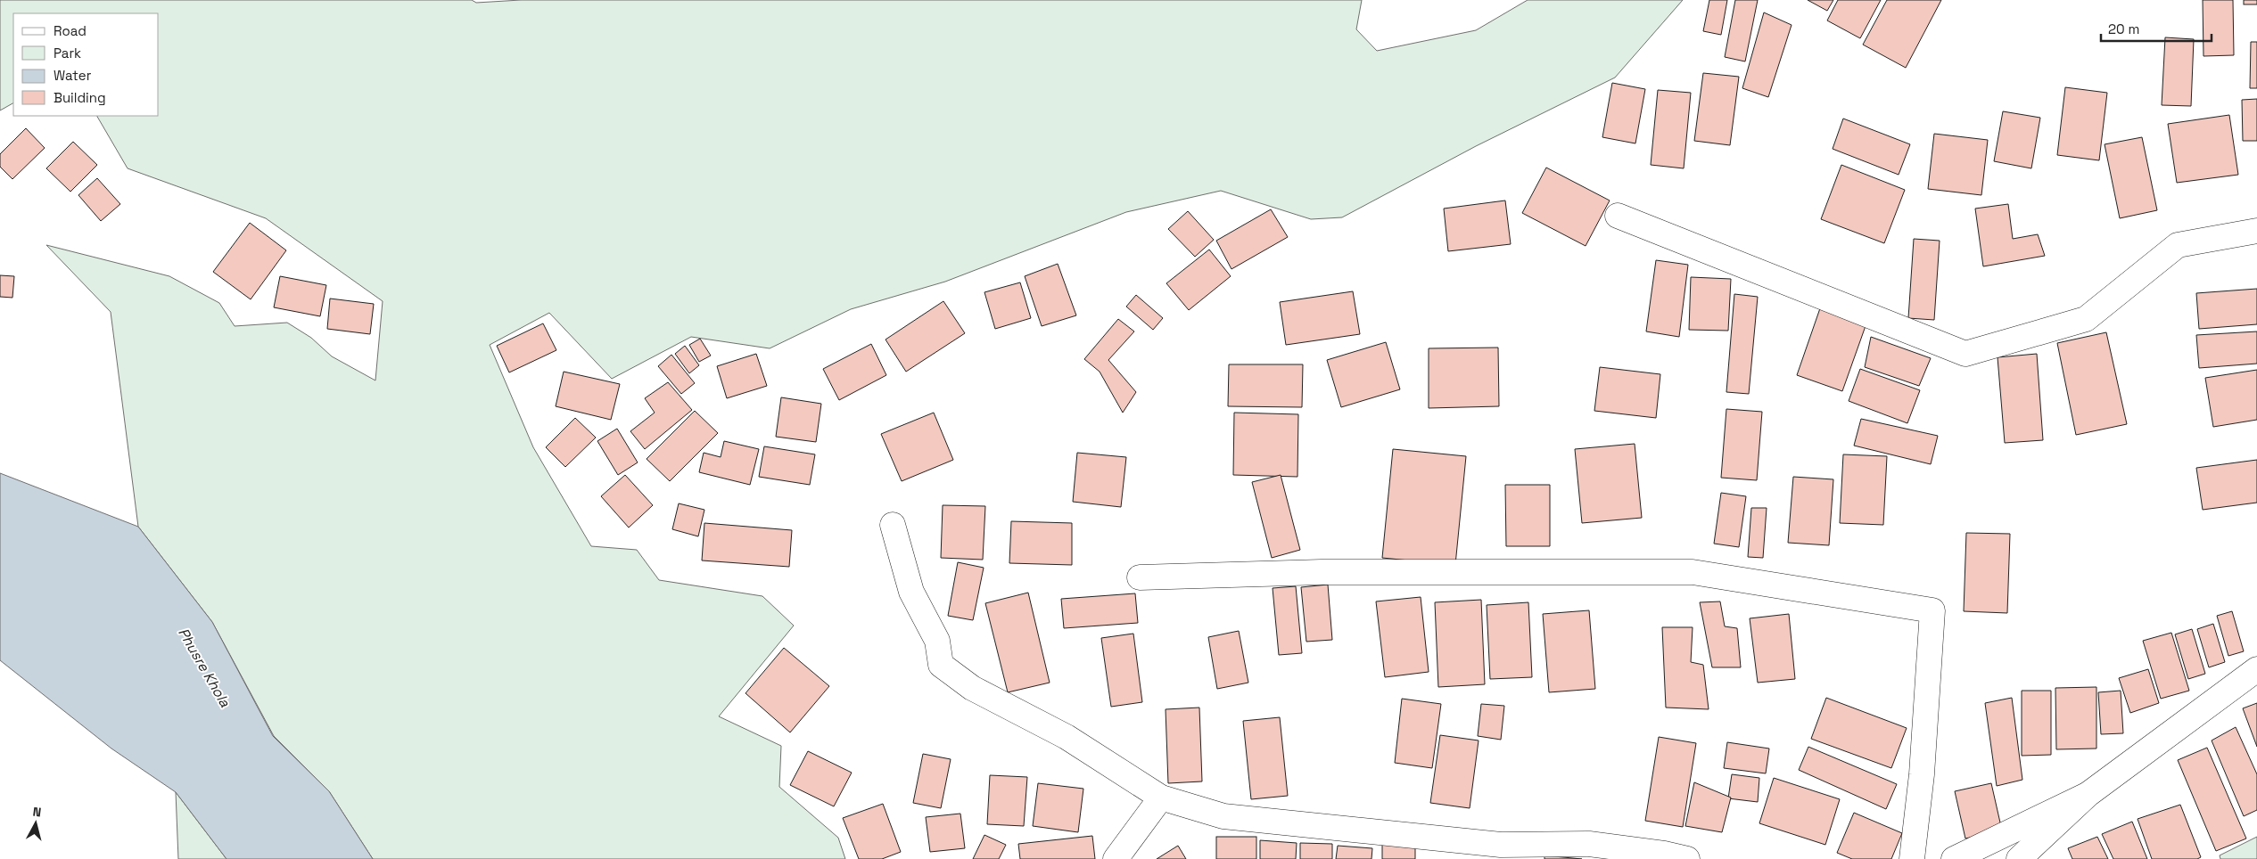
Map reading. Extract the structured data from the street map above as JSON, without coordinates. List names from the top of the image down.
{
  "water": ["Phusre Khola"],
  "legend": [
    "Road",
    "Park",
    "Water",
    "Building"
  ],
  "scale_bar": "20 m",
  "north": "top"
}
